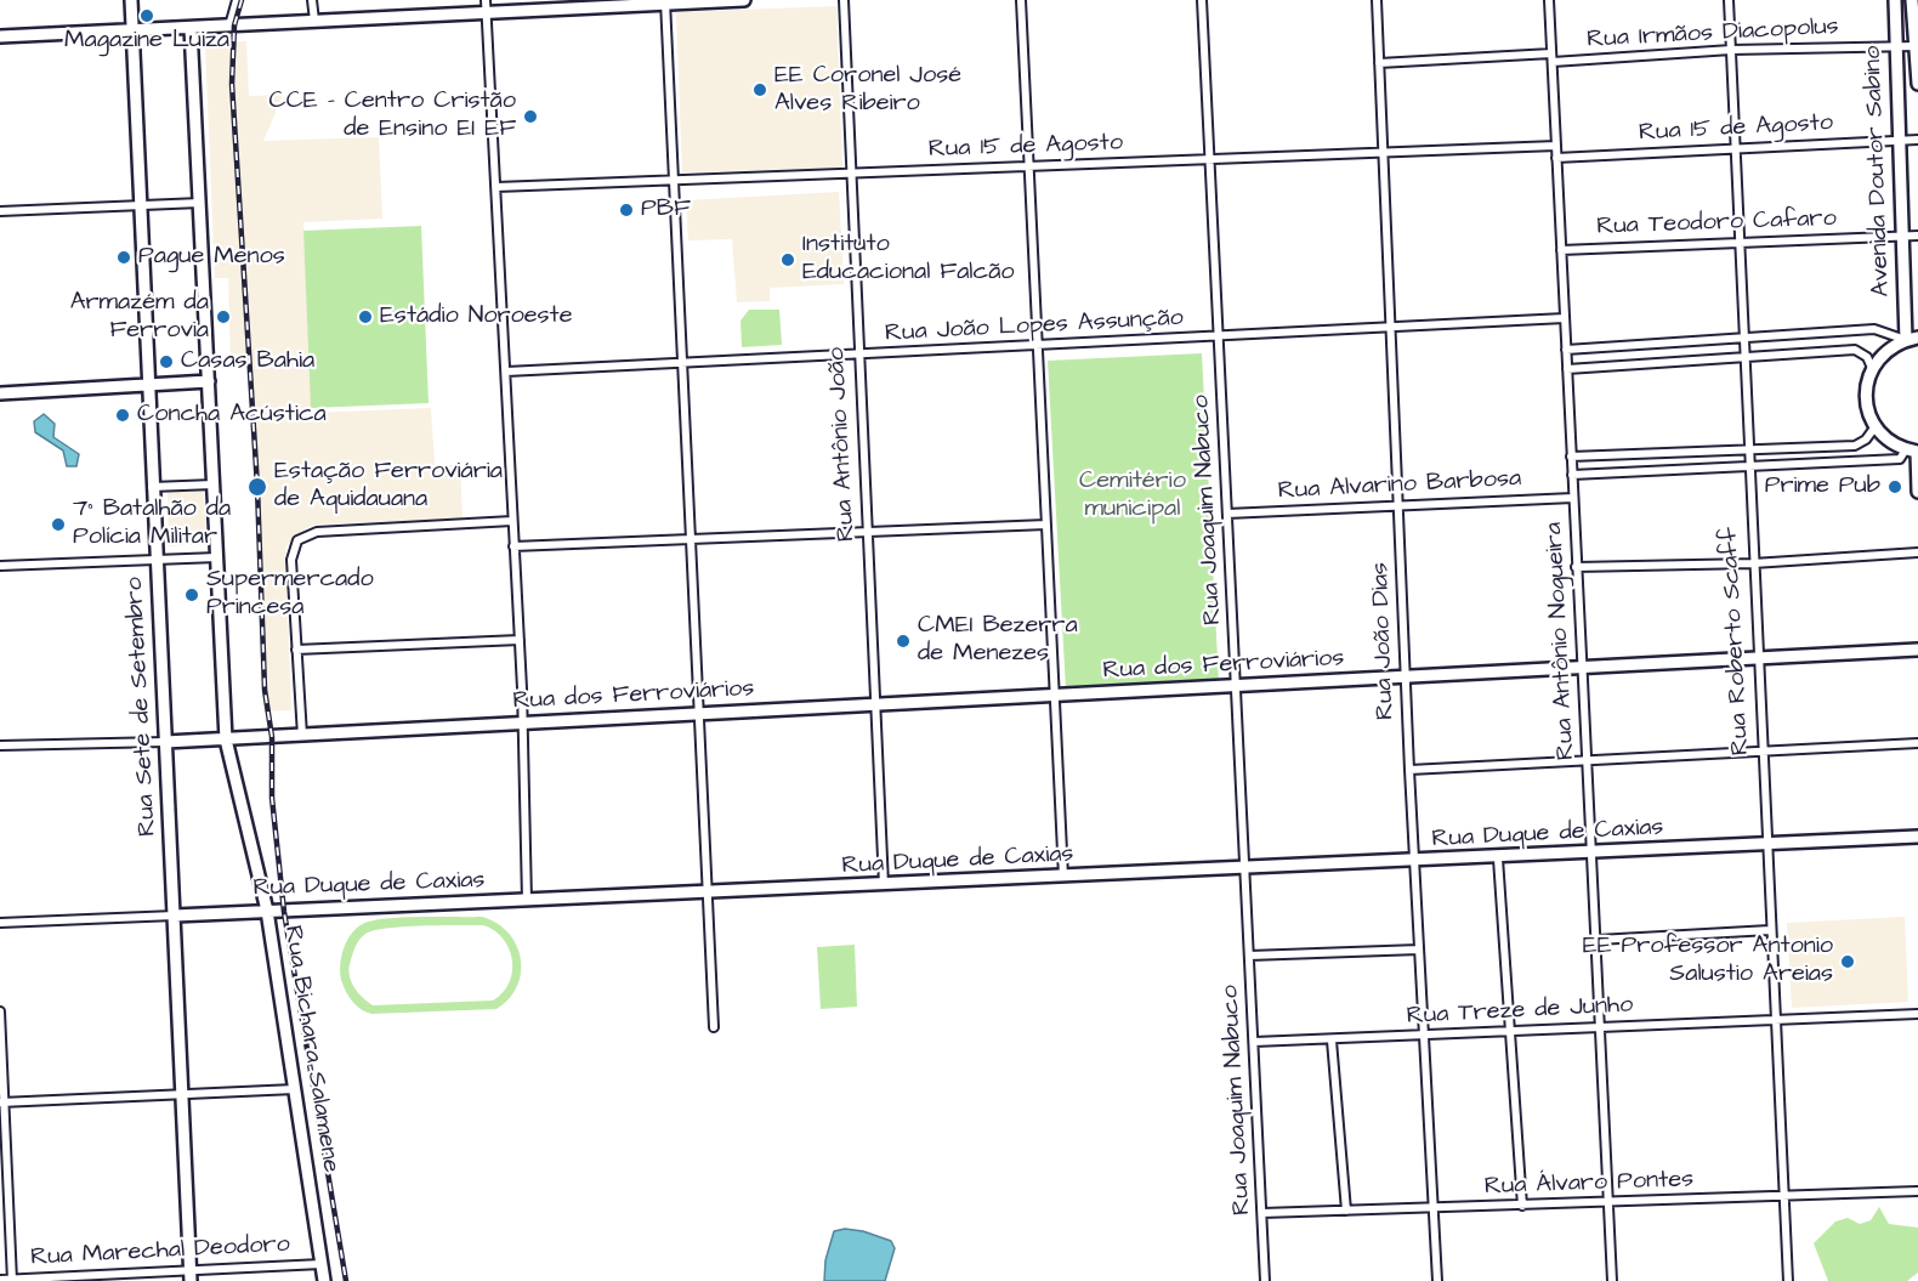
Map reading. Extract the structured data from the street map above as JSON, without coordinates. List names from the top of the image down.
{
  "streets": {
    "main road": [
      "Avenida Doutor Sabino",
      "Rua dos Ferroviários",
      "Rua Sete de Setembro",
      "Rua Duque de Caxias",
      "Rua Bichara Salamene"
    ],
    "street": [
      "Rua Irmãos Diacopolus",
      "Rua 15 de Agosto",
      "Rua Teodoro Cafaro",
      "Rua João Lopes Assunção",
      "Rua Antônio João",
      "Rua Alvarino Barbosa",
      "Rua Joaquim Nabuco",
      "Rua João Dias",
      "Rua Antônio Nogueira",
      "Rua Roberto Scaff",
      "Rua Treze de Junho",
      "Rua Álvaro Pontes",
      "Rua Marechal Deodoro"
    ]
  },
  "crossings": [
    ["Rua Irmãos Diacopolus", "Avenida Doutor Sabino"],
    ["Rua Irmãos Diacopolus", "Rua João Dias"],
    ["Rua Irmãos Diacopolus", "Rua Antônio Nogueira"],
    ["Rua Irmãos Diacopolus", "Rua Roberto Scaff"],
    ["Rua 15 de Agosto", "Avenida Doutor Sabino"],
    ["Rua 15 de Agosto", "Rua Antônio João"],
    ["Rua 15 de Agosto", "Rua Joaquim Nabuco"],
    ["Rua 15 de Agosto", "Rua João Dias"],
    ["Rua 15 de Agosto", "Rua Antônio Nogueira"],
    ["Rua 15 de Agosto", "Rua Roberto Scaff"],
    ["Avenida Doutor Sabino", "Rua Teodoro Cafaro"],
    ["Rua Teodoro Cafaro", "Rua Antônio Nogueira"],
    ["Rua Teodoro Cafaro", "Rua Roberto Scaff"],
    ["Rua João Lopes Assunção", "Rua Antônio João"],
    ["Rua João Lopes Assunção", "Rua Joaquim Nabuco"],
    ["Rua João Lopes Assunção", "Rua João Dias"],
    ["Rua João Lopes Assunção", "Rua Antônio Nogueira"],
    ["Rua Antônio João", "Rua dos Ferroviários"],
    ["Rua Antônio João", "Rua Duque de Caxias"],
    ["Rua Alvarino Barbosa", "Rua Joaquim Nabuco"],
    ["Rua Alvarino Barbosa", "Rua João Dias"],
    ["Rua Alvarino Barbosa", "Rua Antônio Nogueira"],
    ["Rua Joaquim Nabuco", "Rua dos Ferroviários"],
    ["Rua Joaquim Nabuco", "Rua Duque de Caxias"],
    ["Rua Joaquim Nabuco", "Rua Treze de Junho"],
    ["Rua Joaquim Nabuco", "Rua Álvaro Pontes"],
    ["Rua João Dias", "Rua dos Ferroviários"],
    ["Rua João Dias", "Rua Duque de Caxias"],
    ["Rua João Dias", "Rua Treze de Junho"],
    ["Rua João Dias", "Rua Álvaro Pontes"],
    ["Rua Antônio Nogueira", "Rua dos Ferroviários"],
    ["Rua Antônio Nogueira", "Rua Duque de Caxias"],
    ["Rua Antônio Nogueira", "Rua Treze de Junho"],
    ["Rua Antônio Nogueira", "Rua Álvaro Pontes"],
    ["Rua Roberto Scaff", "Rua dos Ferroviários"],
    ["Rua Roberto Scaff", "Rua Duque de Caxias"],
    ["Rua Roberto Scaff", "Rua Treze de Junho"],
    ["Rua Roberto Scaff", "Rua Álvaro Pontes"],
    ["Rua dos Ferroviários", "Rua Bichara Salamene"],
    ["Rua Sete de Setembro", "Rua Duque de Caxias"],
    ["Rua Sete de Setembro", "Rua Marechal Deodoro"],
    ["Rua Duque de Caxias", "Rua Bichara Salamene"],
    ["Rua Bichara Salamene", "Rua Marechal Deodoro"]
  ],
  "parks": ["Cemitério municipal"],
  "places": [
    "Magazine Luiza",
    "EE Coronel José Alves Ribeiro",
    "CCE - Centro Cristão de Ensino EI EF",
    "PBF",
    "Pague Menos",
    "Instituto Educacional Falcão",
    "Armazém da Ferrovia",
    "Estádio Noroeste",
    "Casas Bahia",
    "Concha Acústica",
    "Estação Ferroviária de Aquidauana",
    "Prime Pub",
    "7° Batalhão da Polícia Militar",
    "Supermercado Princesa",
    "CMEI Bezerra de Menezes",
    "EE Professor Antonio Salustio Areias"
  ]
}
